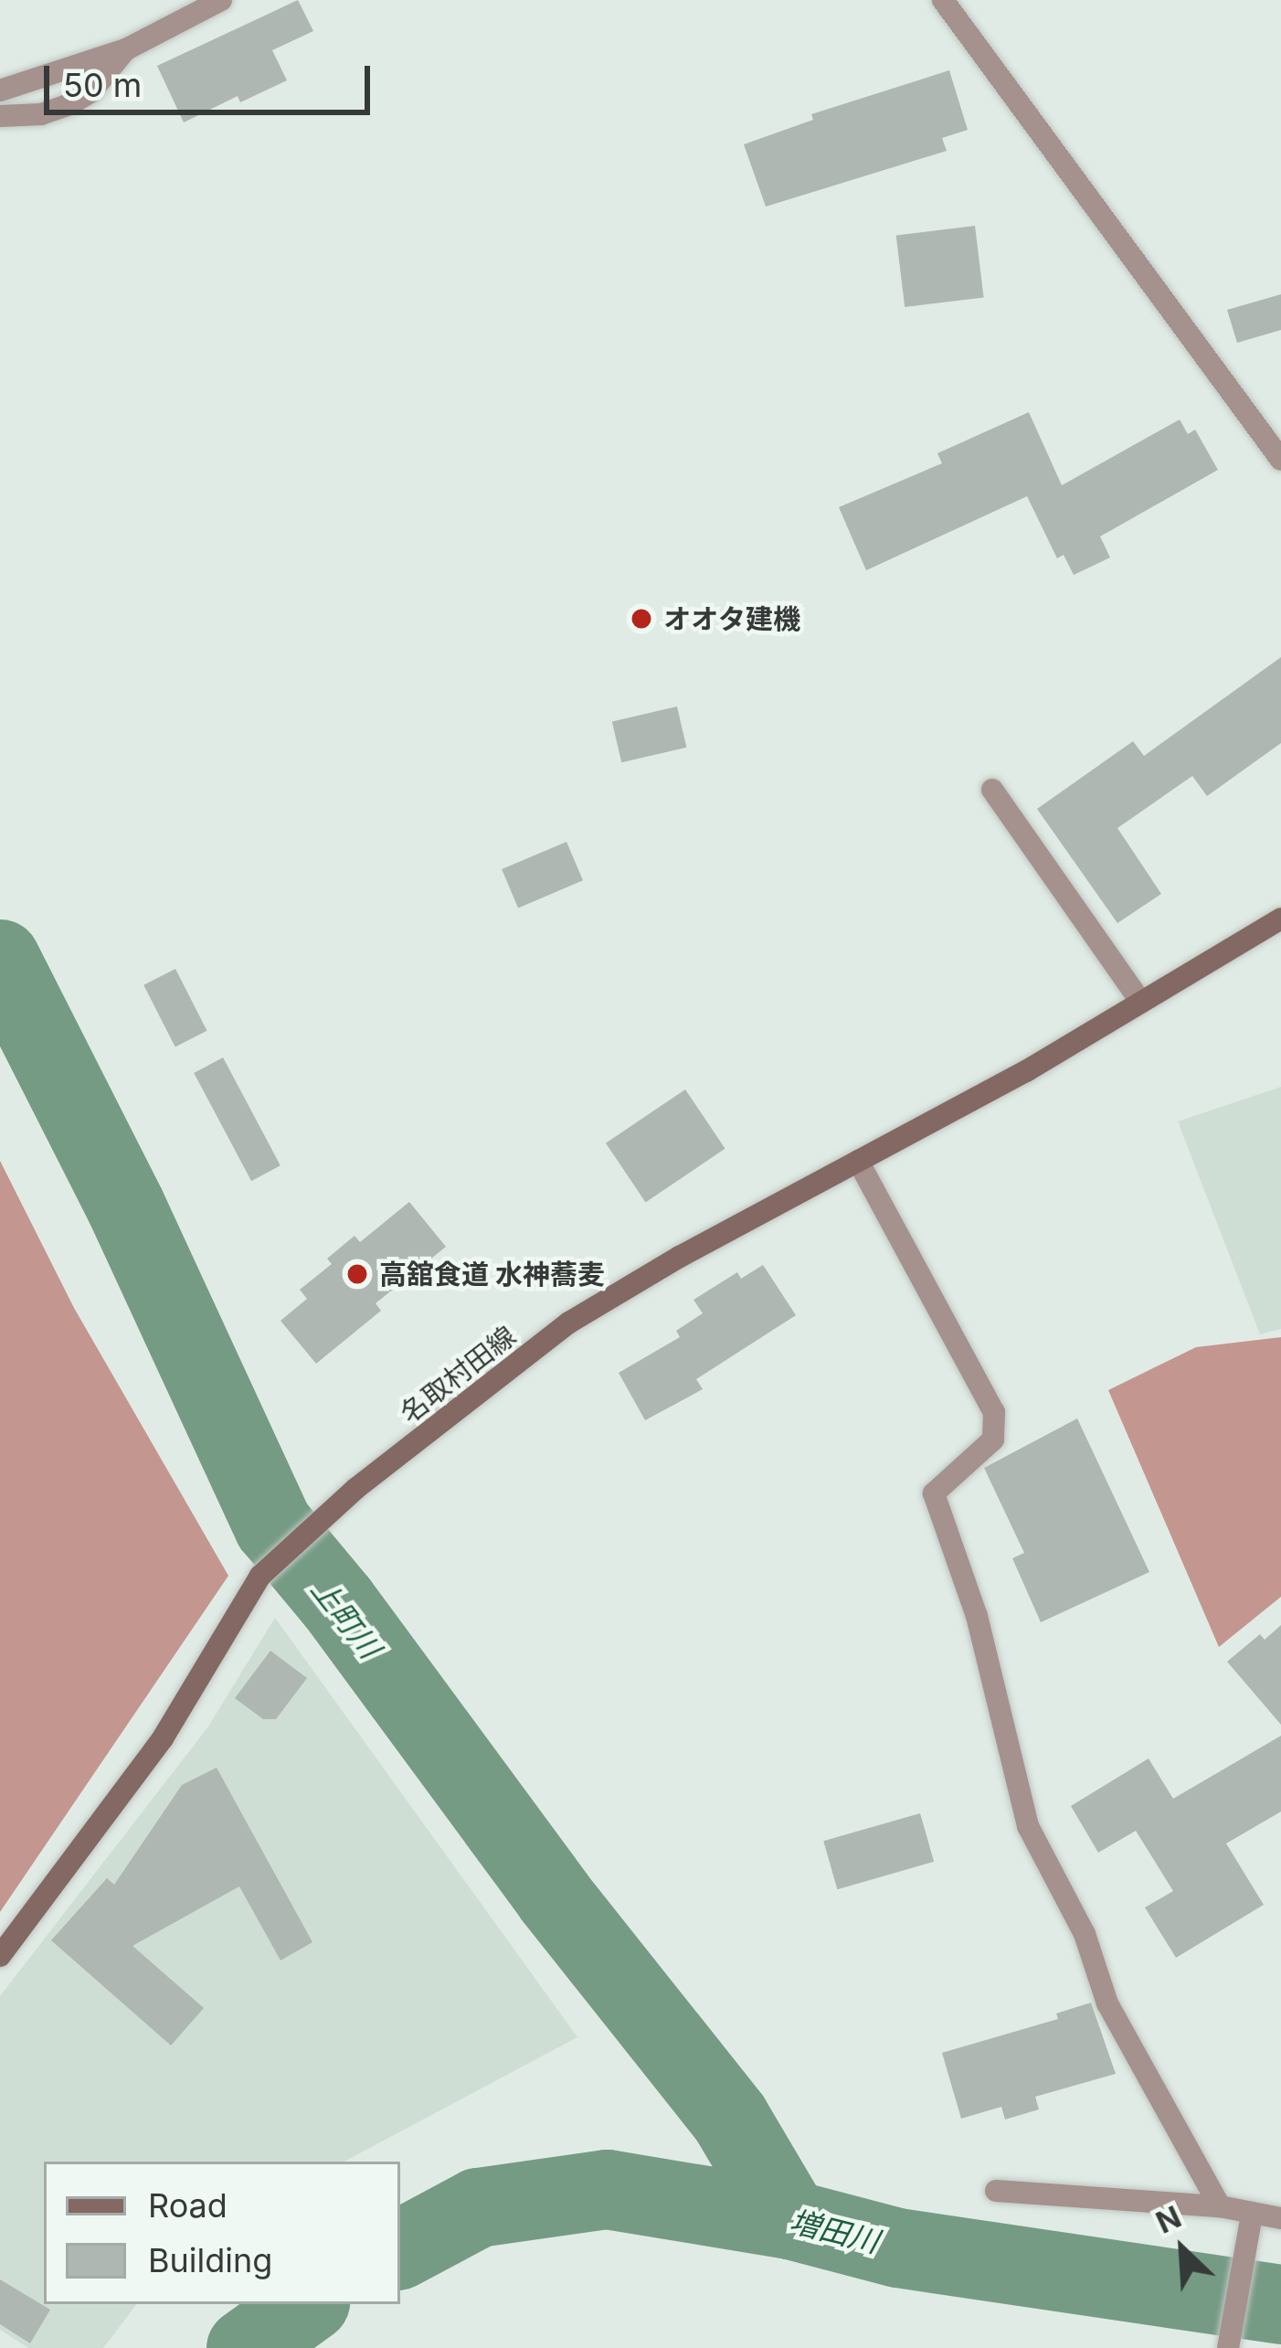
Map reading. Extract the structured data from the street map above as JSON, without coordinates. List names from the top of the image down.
{
  "streets": {
    "main road": ["名取村田線"]
  },
  "water": ["上町川", "増田川"],
  "places": ["オオタ建機", "高舘食道 水神蕎麦"],
  "legend": ["Road", "Building"],
  "scale_bar": "50 m",
  "north": "top left"
}
